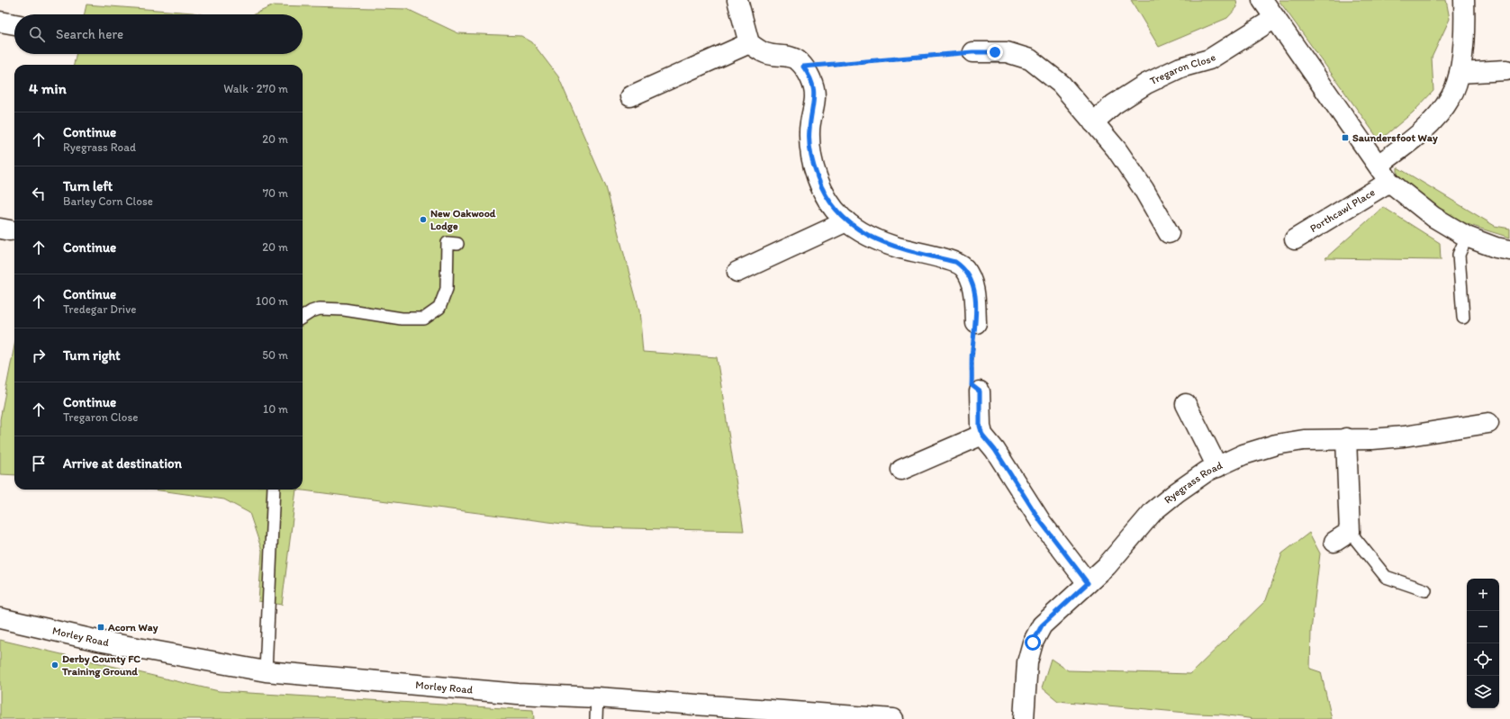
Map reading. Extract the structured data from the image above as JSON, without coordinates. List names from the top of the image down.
{
  "streets": {
    "street": [
      "Tregaron Close",
      "Porthcawl Place",
      "Ryegrass Road",
      "Morley Road"
    ]
  },
  "places": {
    "transit": ["Saundersfoot Way", "Acorn Way"],
    "other": ["New Oakwood Lodge", "Derby County FC Training Ground"]
  },
  "page": {
    "search": "Search here",
    "heading": ["4 min", "Walk · 270 m"],
    "list": [
      ["Continue", "Ryegrass Road", "20 m"],
      ["Turn left", "Barley Corn Close", "70 m"],
      ["Continue", "20 m"],
      ["Continue", "Tredegar Drive", "100 m"],
      ["Turn right", "50 m"],
      ["Continue", "Tregaron Close", "10 m"],
      "Arrive at destination"
    ],
    "map_buttons": ["+", "−"]
  }
}
